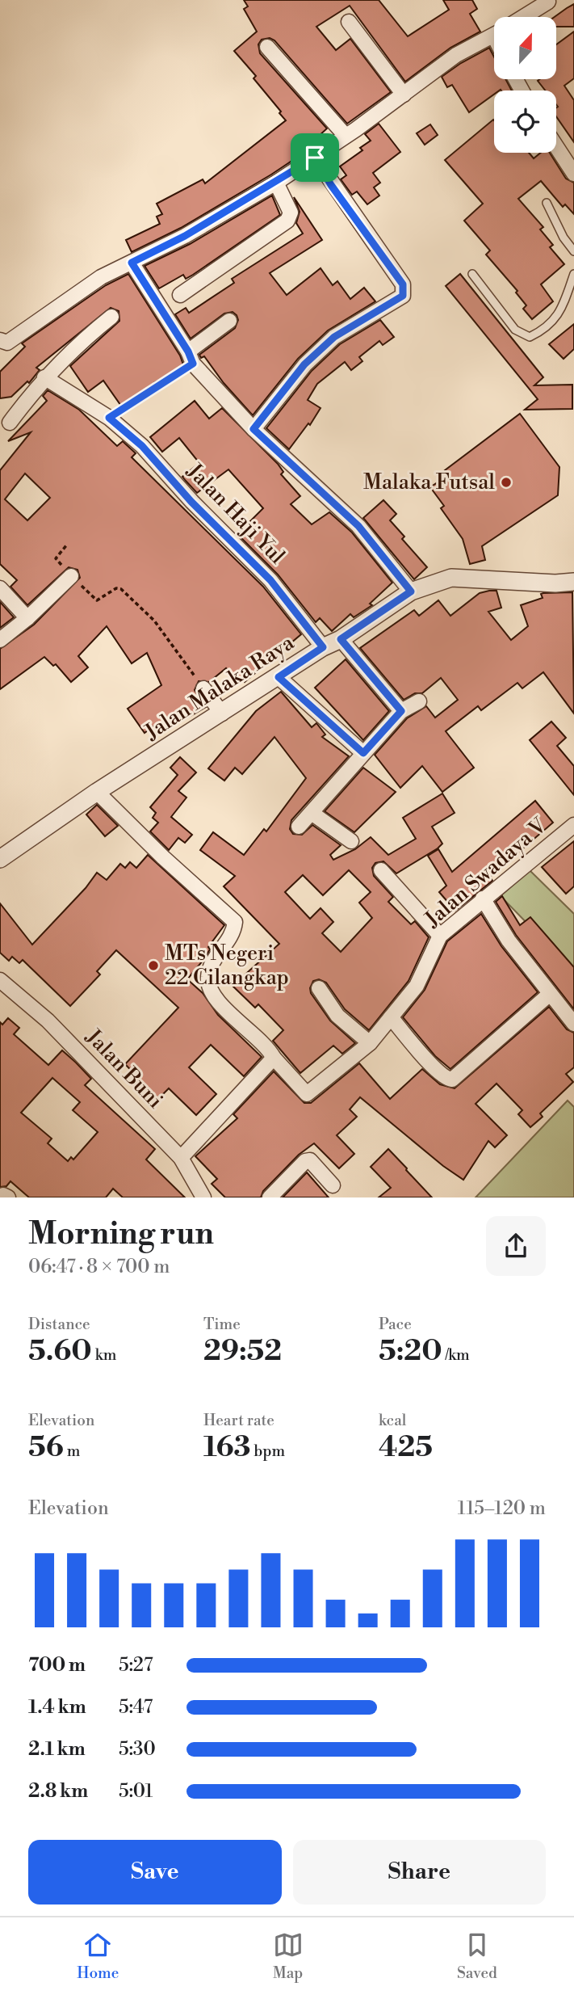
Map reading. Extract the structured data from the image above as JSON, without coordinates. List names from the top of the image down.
{
  "streets": {
    "street": [
      "Jalan Haji Yul",
      "Jalan Malaka Raya",
      "Jalan Swadaya V",
      "Jalan Buni"
    ]
  },
  "crossings": [
    ["Jalan Haji Yul", "Jalan Malaka Raya"]
  ],
  "places": ["Malaka Futsal", "MTs Negeri 22 Cilangkap"],
  "north": "top",
  "page": {
    "heading": ["Morning run", "06:47 · 8 × 700 m"],
    "stats": [
      ["Distance", "5.60 km"],
      ["Time", "29:52"],
      ["Pace", "5:20 /km"],
      ["Elevation", "56 m"],
      ["Heart rate", "163 bpm"],
      ["kcal", "425"]
    ],
    "chart": ["Elevation", "115–120 m"],
    "list": [
      {
        "name": "700 m",
        "note": "5:27"
      },
      {
        "name": "1.4 km",
        "note": "5:47"
      },
      {
        "name": "2.1 km",
        "note": "5:30"
      },
      {
        "name": "2.8 km",
        "note": "5:01"
      }
    ],
    "buttons": ["Save", "Share"],
    "tabs": ["Home", "Map", "Saved"]
  }
}
